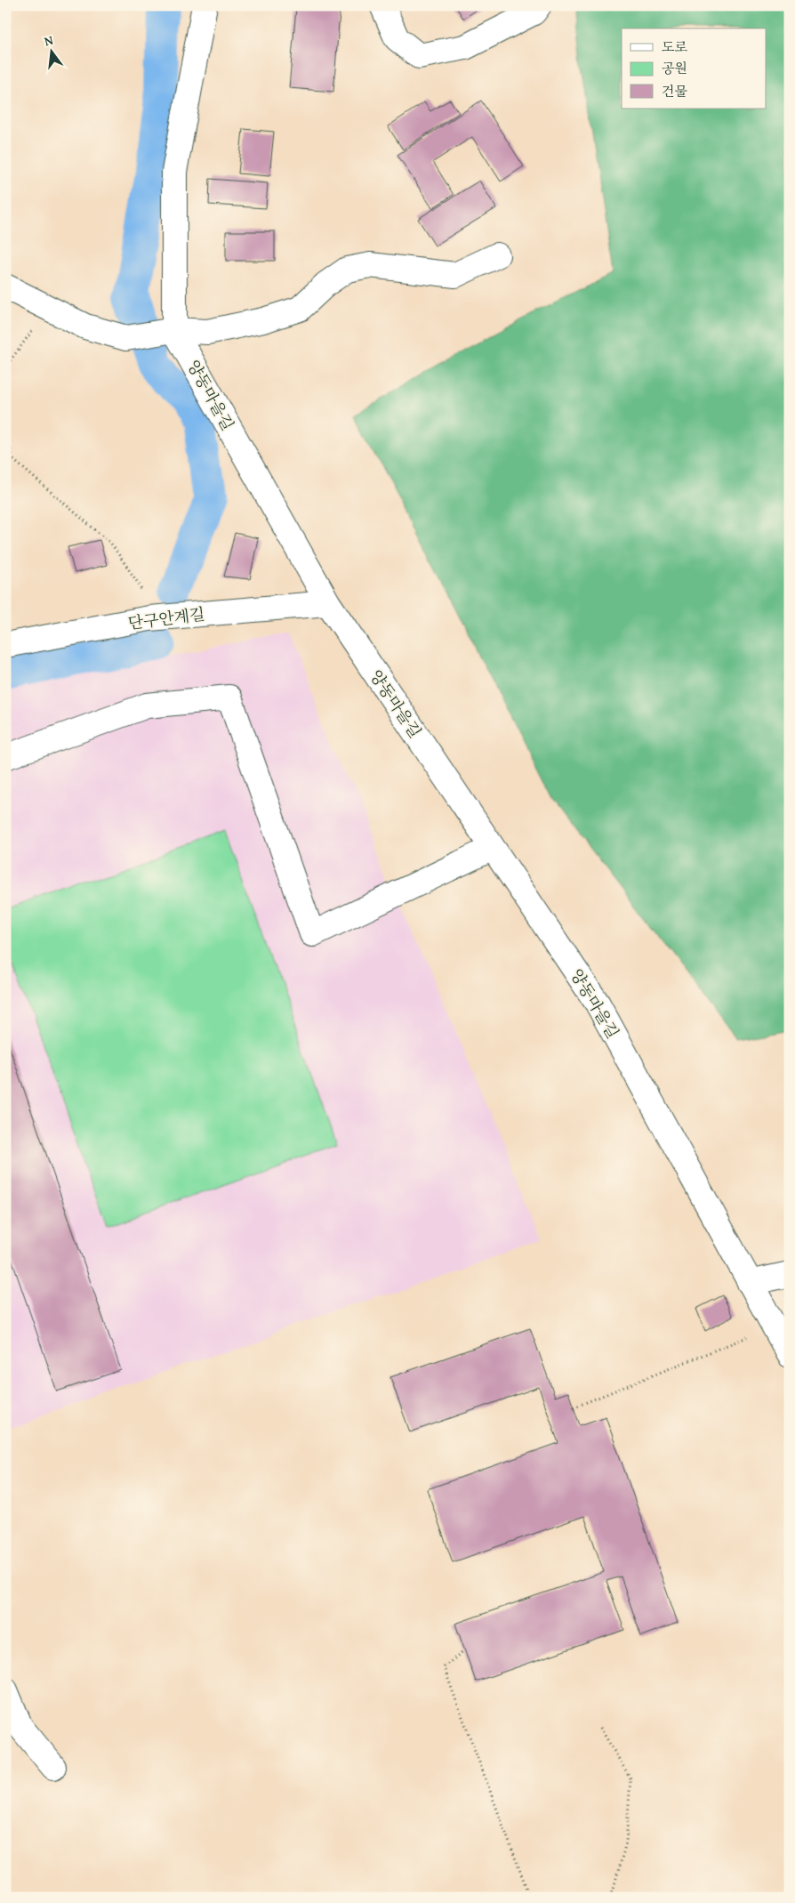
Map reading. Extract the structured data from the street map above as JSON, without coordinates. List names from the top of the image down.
{
  "streets": {
    "street": ["양동마을길", "단구안계길"]
  },
  "crossings": [
    ["양동마을길", "단구안계길"]
  ],
  "legend": ["도로", "공원", "건물"],
  "north": "top"
}
